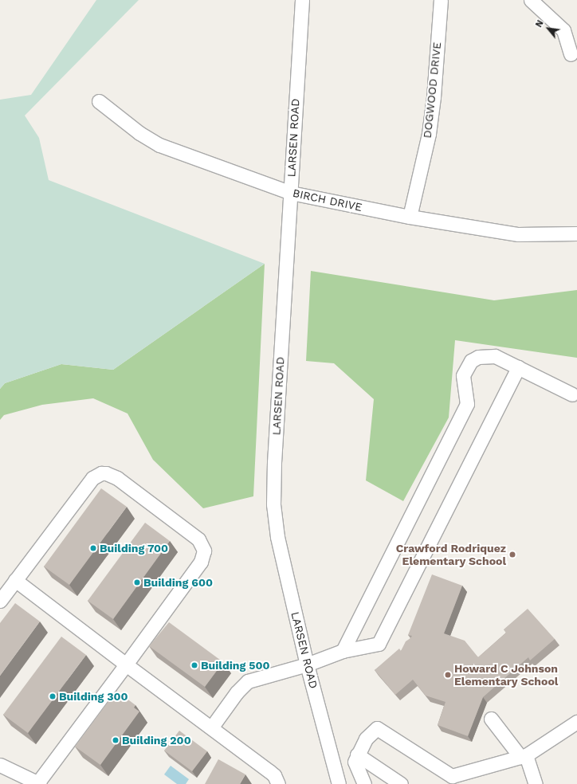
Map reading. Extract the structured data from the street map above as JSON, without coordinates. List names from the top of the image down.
{
  "streets": {
    "street": ["DOGWOOD DRIVE", "LARSEN ROAD", "BIRCH DRIVE"]
  },
  "crossings": [
    ["DOGWOOD DRIVE", "BIRCH DRIVE"],
    ["LARSEN ROAD", "BIRCH DRIVE"]
  ],
  "places": [
    "Building 700",
    "Crawford Rodriquez Elementary School",
    "Building 600",
    "Building 500",
    "Howard C Johnson Elementary School",
    "Building 300",
    "Building 200"
  ],
  "north": "top left"
}
